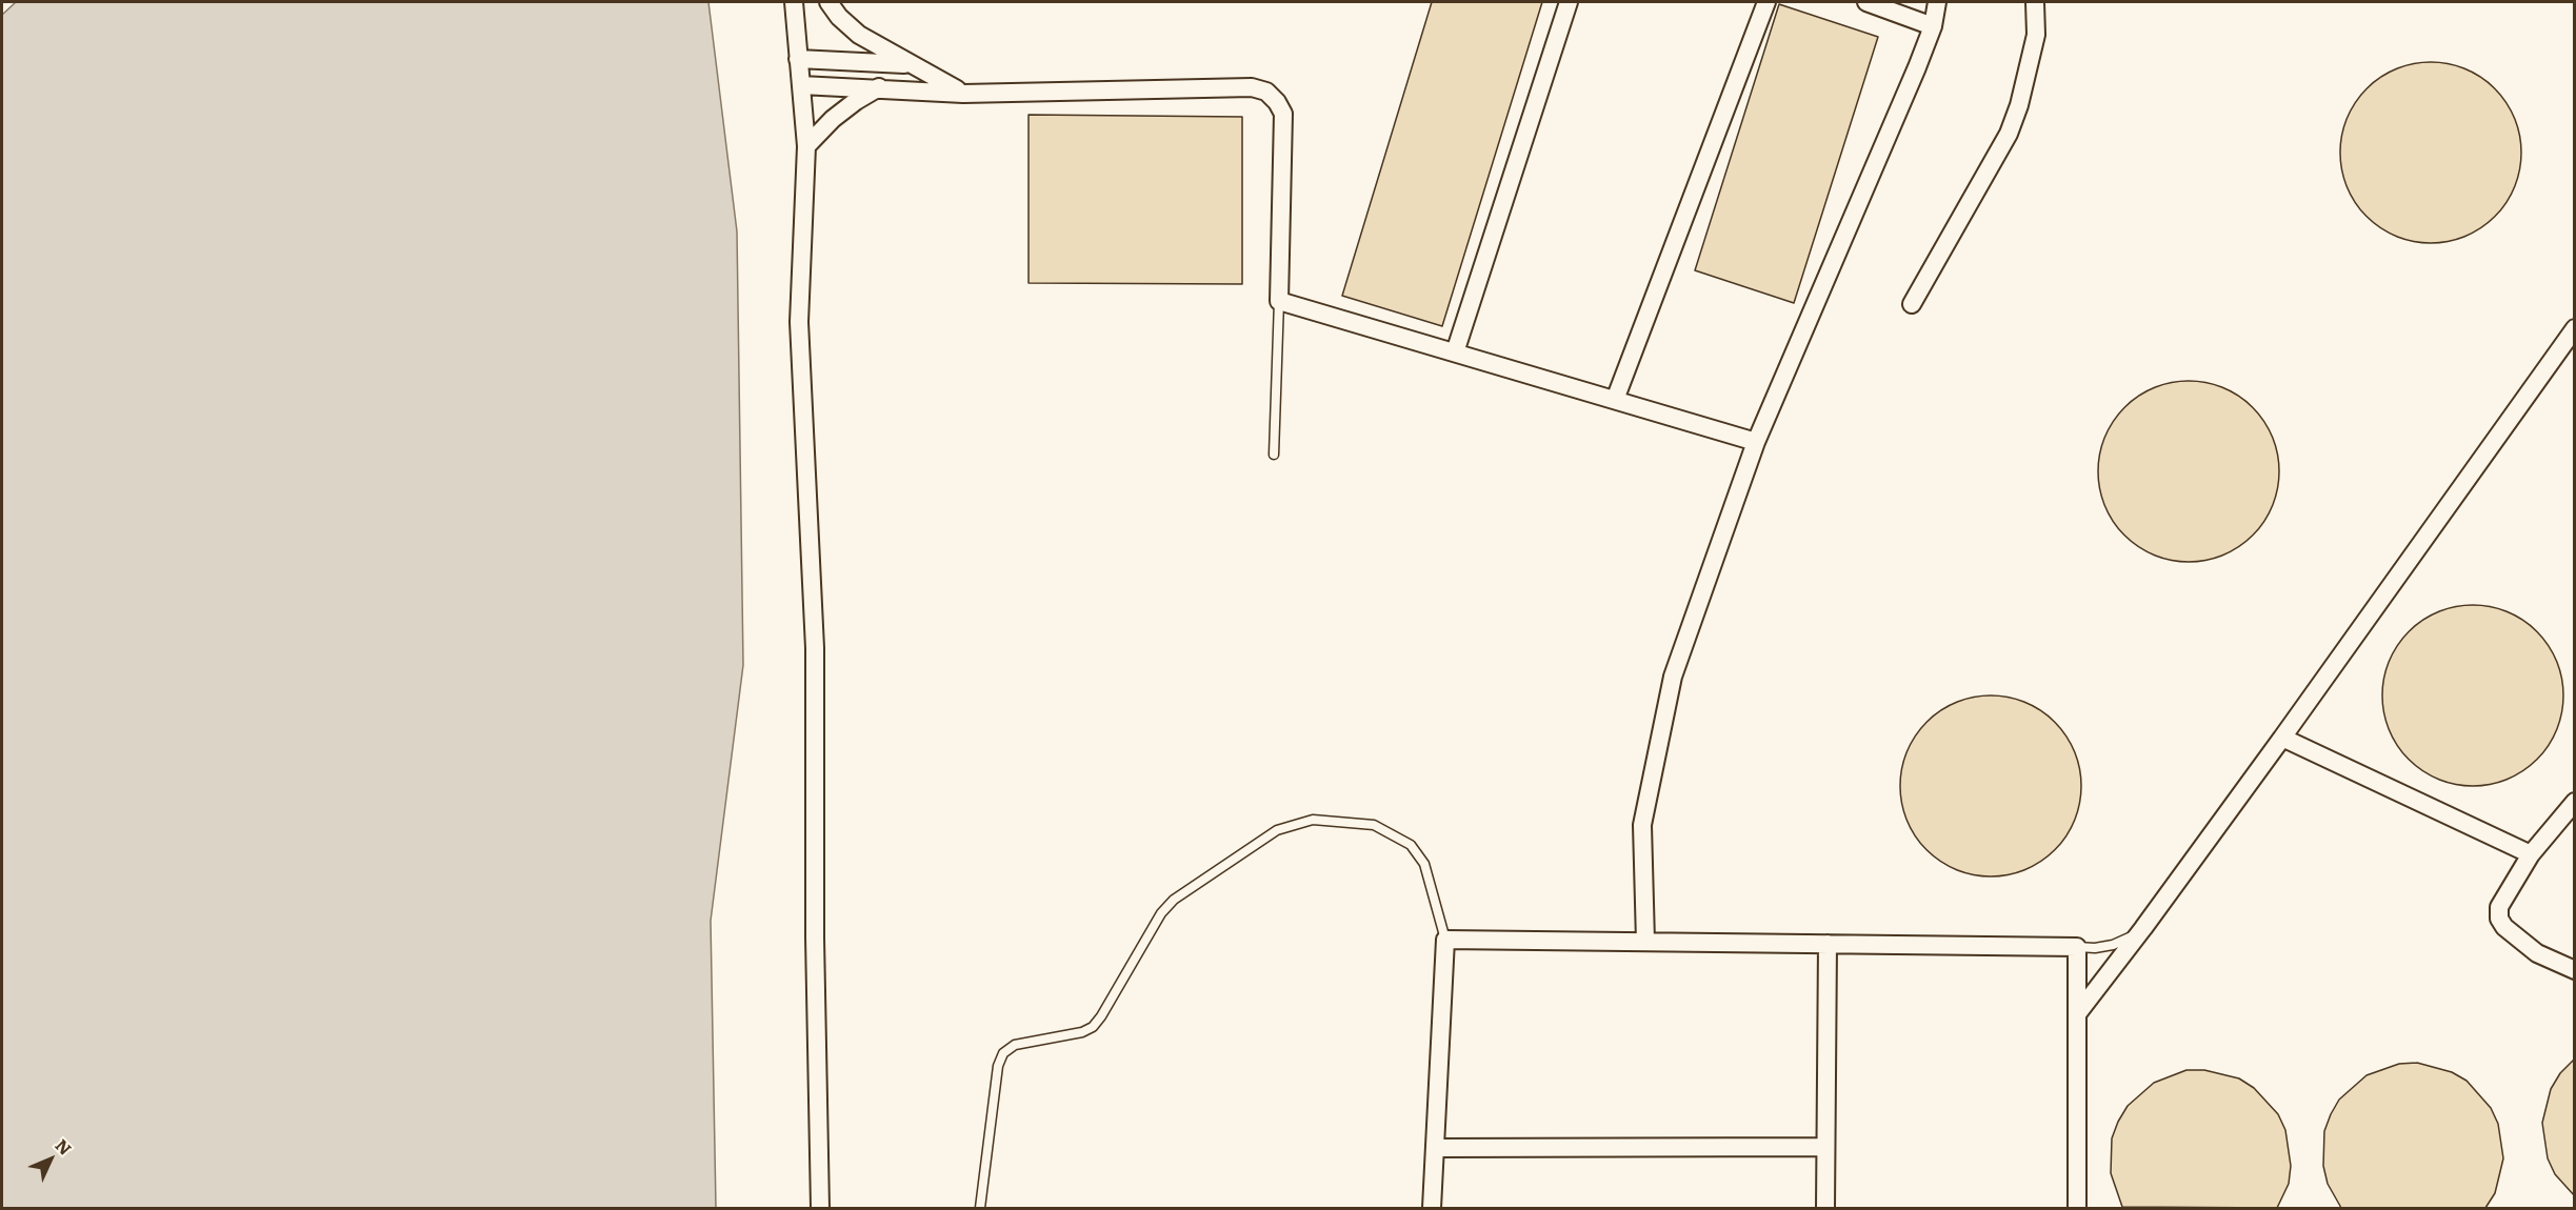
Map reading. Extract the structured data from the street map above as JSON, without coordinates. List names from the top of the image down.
{
  "north": "top right"
}
